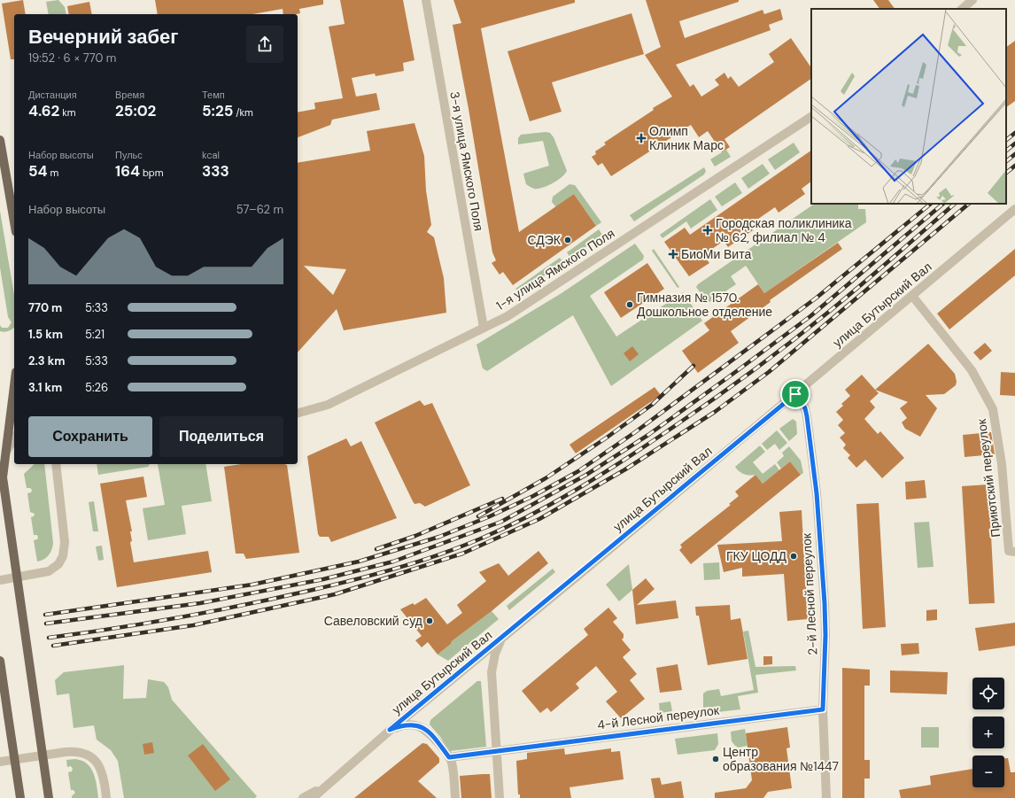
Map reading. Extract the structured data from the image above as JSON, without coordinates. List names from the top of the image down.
{
  "streets": {
    "street": [
      "3-я улица Ямского Поля",
      "1-я улица Ямского Поля",
      "улица Бутырский Вал",
      "Приютский переулок",
      "2-й Лесной переулок",
      "4-й Лесной переулок"
    ]
  },
  "crossings": [
    ["3-я улица Ямского Поля", "1-я улица Ямского Поля"],
    ["улица Бутырский Вал", "Приютский переулок"],
    ["улица Бутырский Вал", "2-й Лесной переулок"],
    ["2-й Лесной переулок", "4-й Лесной переулок"]
  ],
  "places": {
    "health": ["Олимп Клиник Марс", "Городская поликлиника № 62, филиал № 4", "БиоМи Вита"],
    "other": [
      "СДЭК",
      "Гимназия № 1570. Дошкольное отделение",
      "ГКУ ЦОДД",
      "Савеловский cуд",
      "Центр образования №1447"
    ]
  },
  "page": {
    "heading": ["Вечерний забег", "19:52 · 6 × 770 m"],
    "stats": [
      ["Дистанция", "4.62 km"],
      ["Время", "25:02"],
      ["Темп", "5:25 /km"],
      ["Набор высоты", "54 m"],
      ["Пульс", "164 bpm"],
      ["kcal", "333"]
    ],
    "chart": ["Набор высоты", "57–62 m"],
    "list": [
      {
        "name": "770 m",
        "note": "5:33"
      },
      {
        "name": "1.5 km",
        "note": "5:21"
      },
      {
        "name": "2.3 km",
        "note": "5:33"
      },
      {
        "name": "3.1 km",
        "note": "5:26"
      }
    ],
    "buttons": ["Сохранить", "Поделиться"],
    "map_buttons": ["+", "−"]
  }
}
